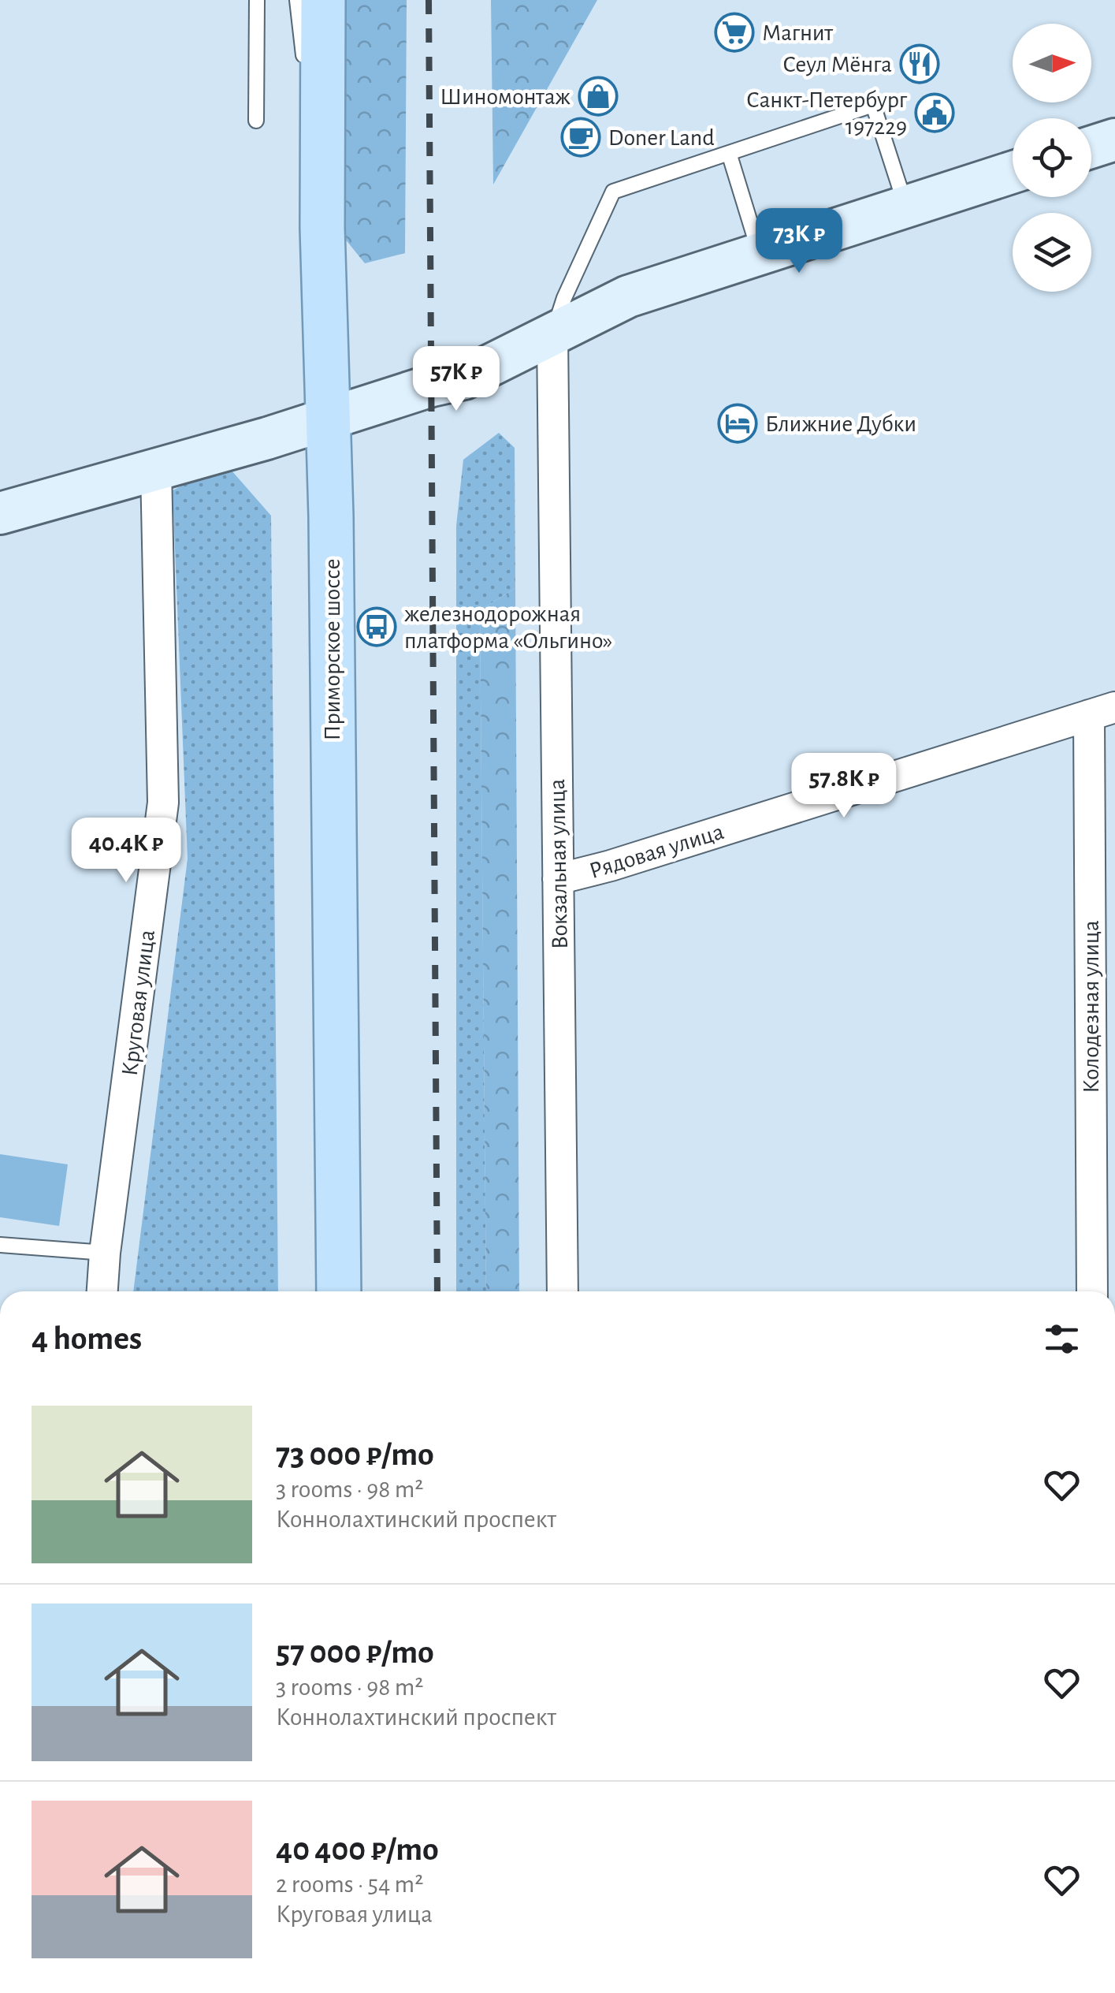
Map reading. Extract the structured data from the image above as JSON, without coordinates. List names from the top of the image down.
{
  "streets": {
    "main road": ["Приморское шоссе"],
    "street": [
      "Рядовая улица",
      "Вокзальная улица",
      "Круговая улица",
      "Колодезная улица"
    ]
  },
  "crossings": [
    ["Рядовая улица", "Вокзальная улица"],
    ["Рядовая улица", "Колодезная улица"]
  ],
  "places": {
    "supermarket": ["Магнит"],
    "restaurant": ["Сеул Мёнга"],
    "shop": ["Шиномонтаж"],
    "public building": ["Санкт-Петербург 197229"],
    "cafe": ["Doner Land"],
    "hotel": ["Ближние Дубки"],
    "bus stop": ["железнодорожная платформа «Ольгино»"]
  },
  "north": "right",
  "page": {
    "price": [
      "73K ₽",
      "57K ₽",
      "57.8K ₽",
      "40.4K ₽"
    ],
    "heading": "4 homes",
    "list": [
      {
        "name": "73 000 ₽/mo",
        "note": "3 rooms · 98 m² · Коннолахтинский проспект"
      },
      {
        "name": "57 000 ₽/mo",
        "note": "3 rooms · 98 m² · Коннолахтинский проспект"
      },
      {
        "name": "40 400 ₽/mo",
        "note": "2 rooms · 54 m² · Круговая улица"
      }
    ]
  }
}
